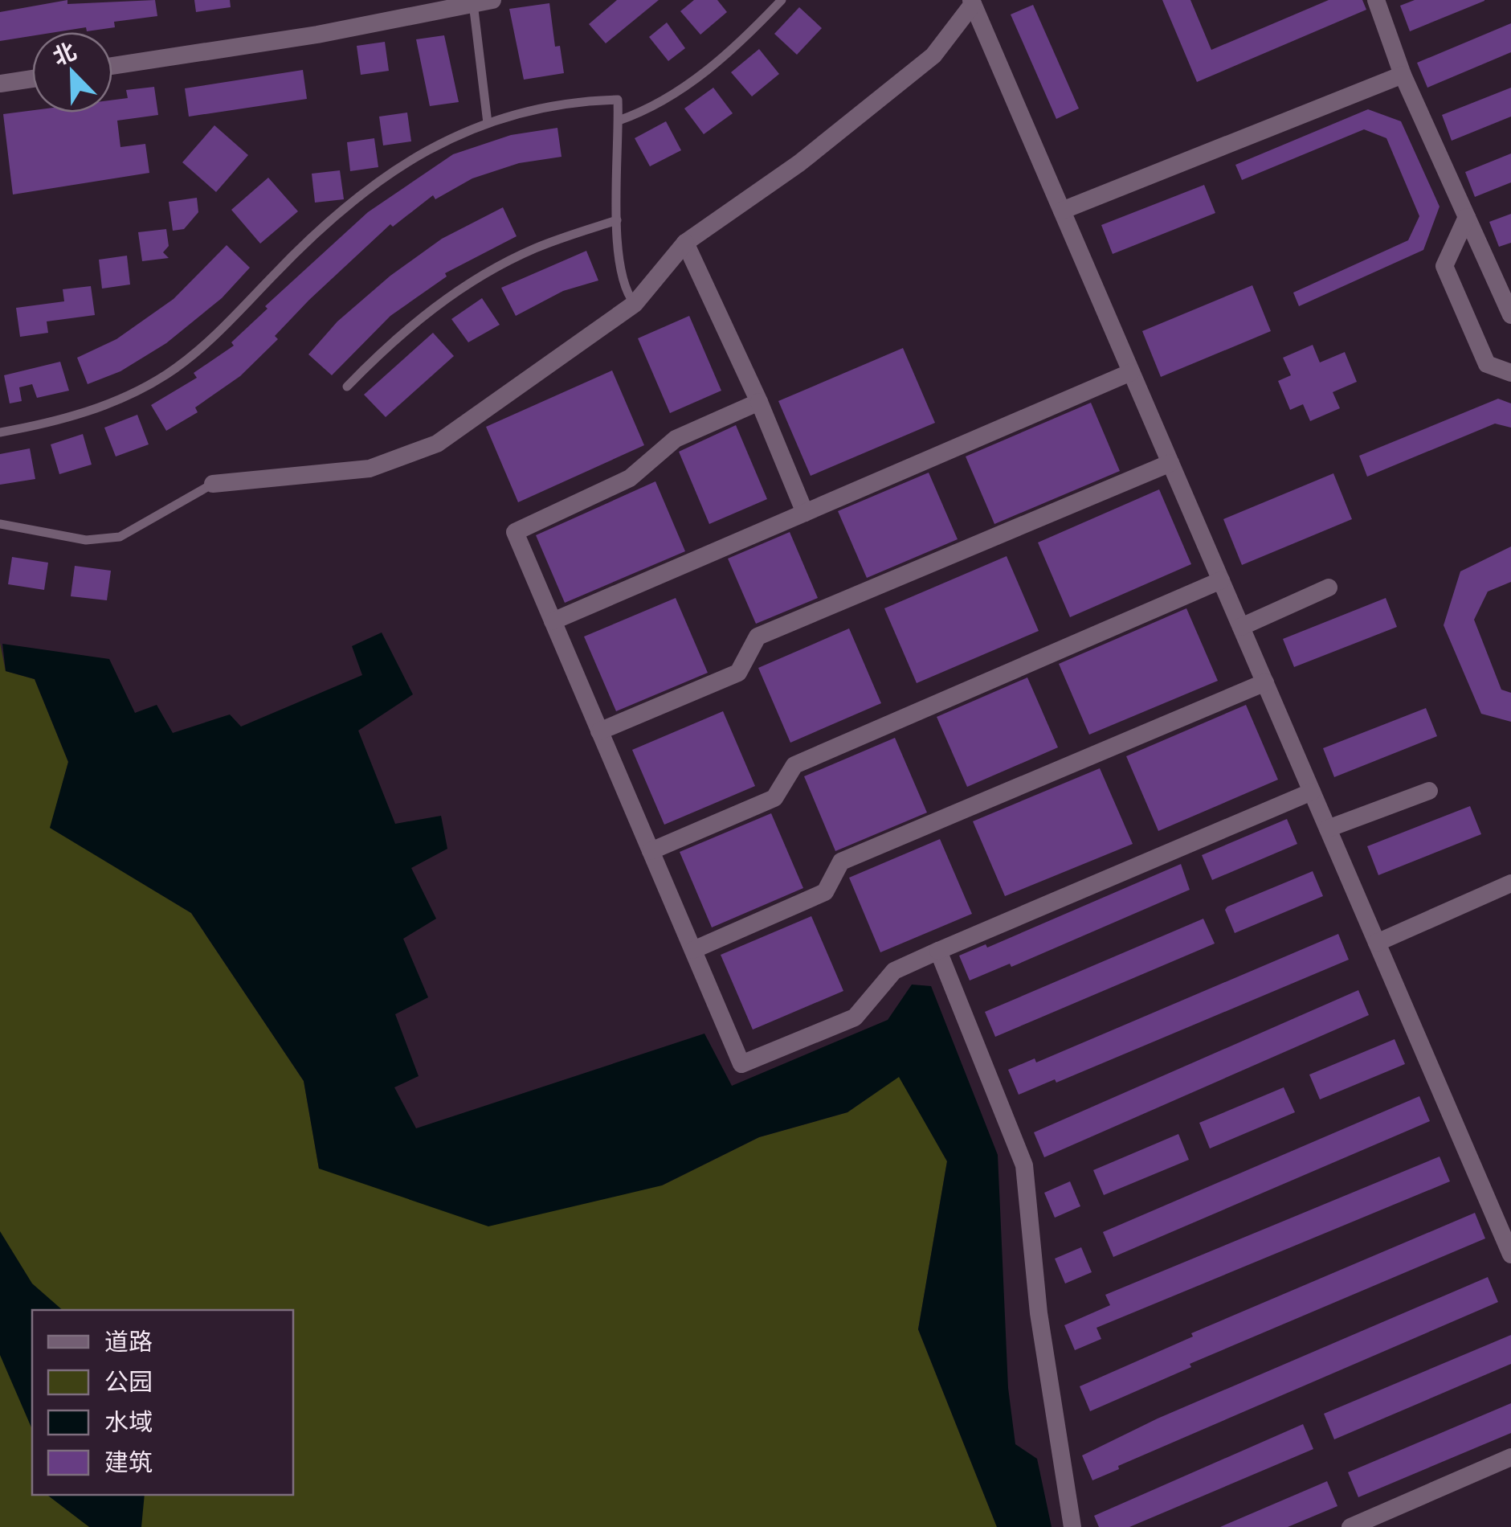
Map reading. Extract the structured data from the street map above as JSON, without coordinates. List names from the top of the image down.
{
  "legend": [
    "道路",
    "公园",
    "水域",
    "建筑"
  ],
  "north": "top left"
}
